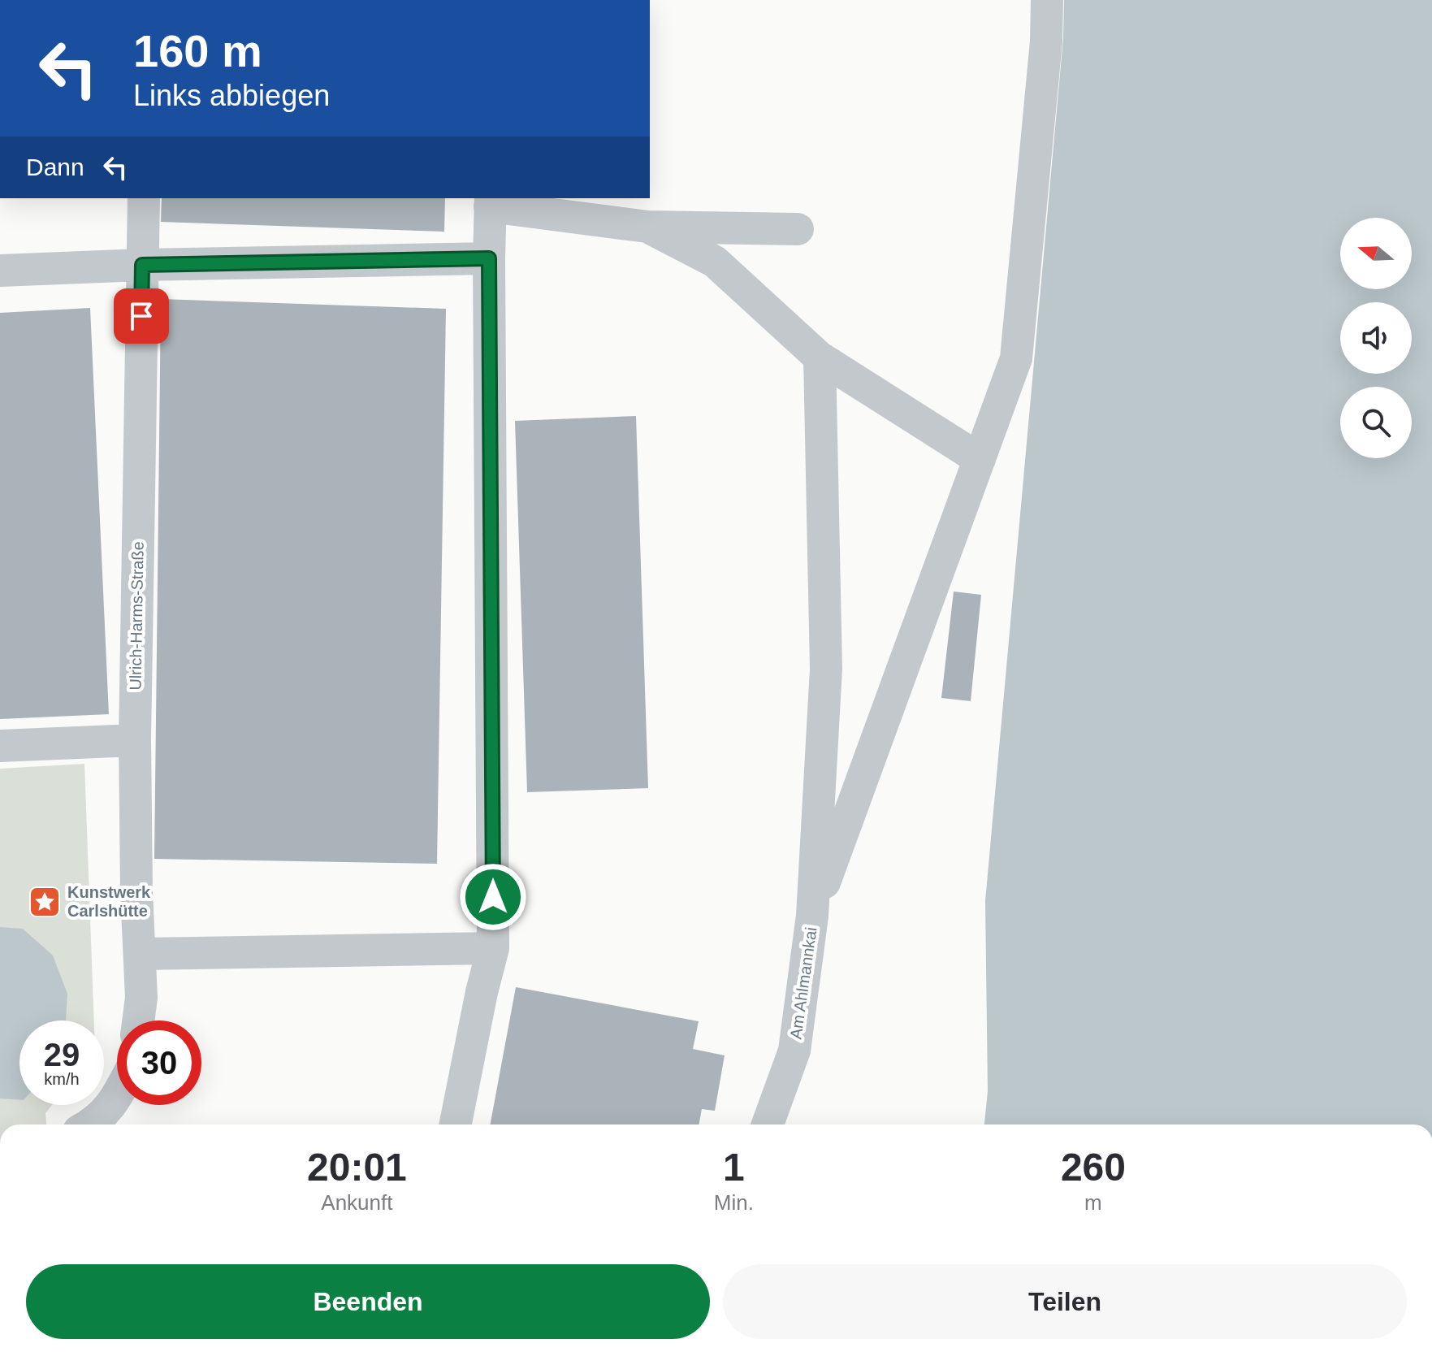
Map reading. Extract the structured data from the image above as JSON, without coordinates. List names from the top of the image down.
{
  "streets": {
    "street": ["Ulrich-Harms-Straße", "Am Ahlmannkai"]
  },
  "places": {
    "place": ["Kunstwerk Carlshütte"]
  },
  "north": "left",
  "page": {
    "turn": ["160 m", "Links abbiegen"],
    "then": "Dann",
    "speed": "29 km/h",
    "limit": "30",
    "eta": [
      "20:01",
      "Ankunft",
      "1",
      "Min.",
      "260",
      "m"
    ],
    "buttons": ["Beenden", "Teilen"]
  }
}
